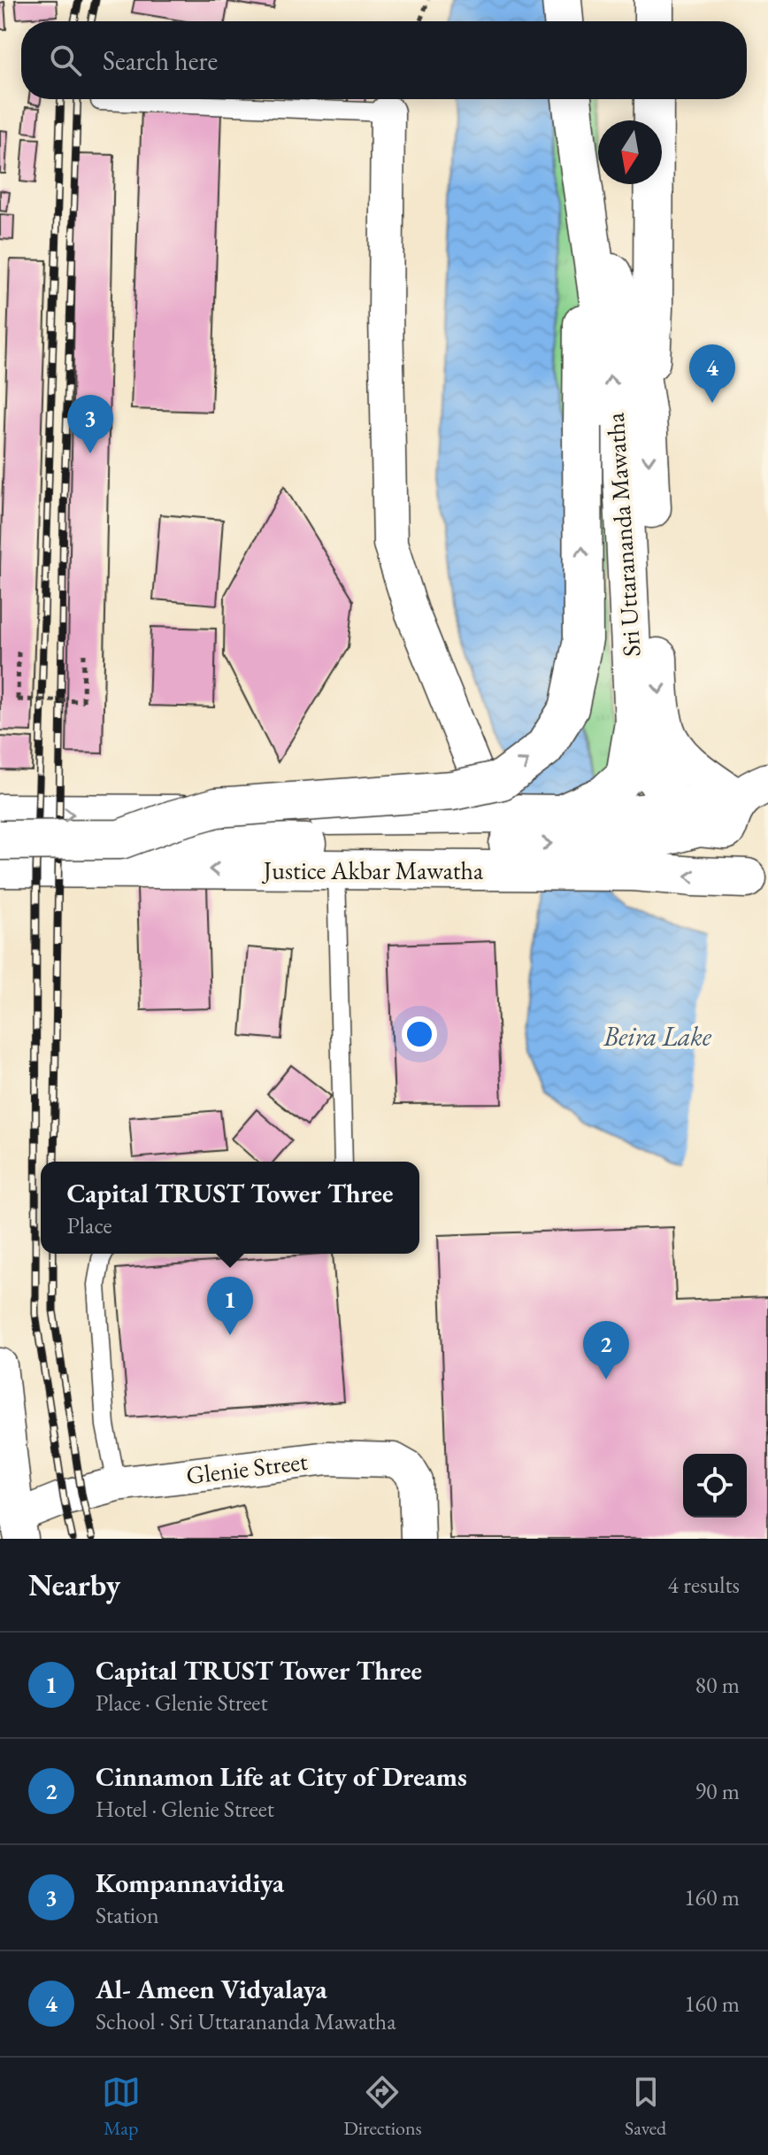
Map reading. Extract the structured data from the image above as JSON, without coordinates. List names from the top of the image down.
{
  "streets": {
    "main road": ["Sri Uttarananda Mawatha", "Justice Akbar Mawatha"],
    "street": ["Glenie Street"]
  },
  "crossings": [
    ["Sri Uttarananda Mawatha", "Justice Akbar Mawatha"]
  ],
  "water": ["Beira Lake"],
  "north": "bottom",
  "page": {
    "search": "Search here",
    "pins": [
      "4",
      "3",
      "1",
      "2"
    ],
    "popup": ["Capital TRUST Tower Three", "Place"],
    "heading": ["Nearby", "4 results"],
    "list": [
      {
        "mark": "1",
        "name": "Capital TRUST Tower Three",
        "note": "Place · Glenie Street",
        "value": "80 m"
      },
      {
        "mark": "2",
        "name": "Cinnamon Life at City of Dreams",
        "note": "Hotel · Glenie Street",
        "value": "90 m"
      },
      {
        "mark": "3",
        "name": "Kompannavidiya",
        "note": "Station",
        "value": "160 m"
      },
      {
        "mark": "4",
        "name": "Al- Ameen Vidyalaya",
        "note": "School · Sri Uttarananda Mawatha",
        "value": "160 m"
      }
    ],
    "nav": ["Map", "Directions", "Saved"]
  }
}
